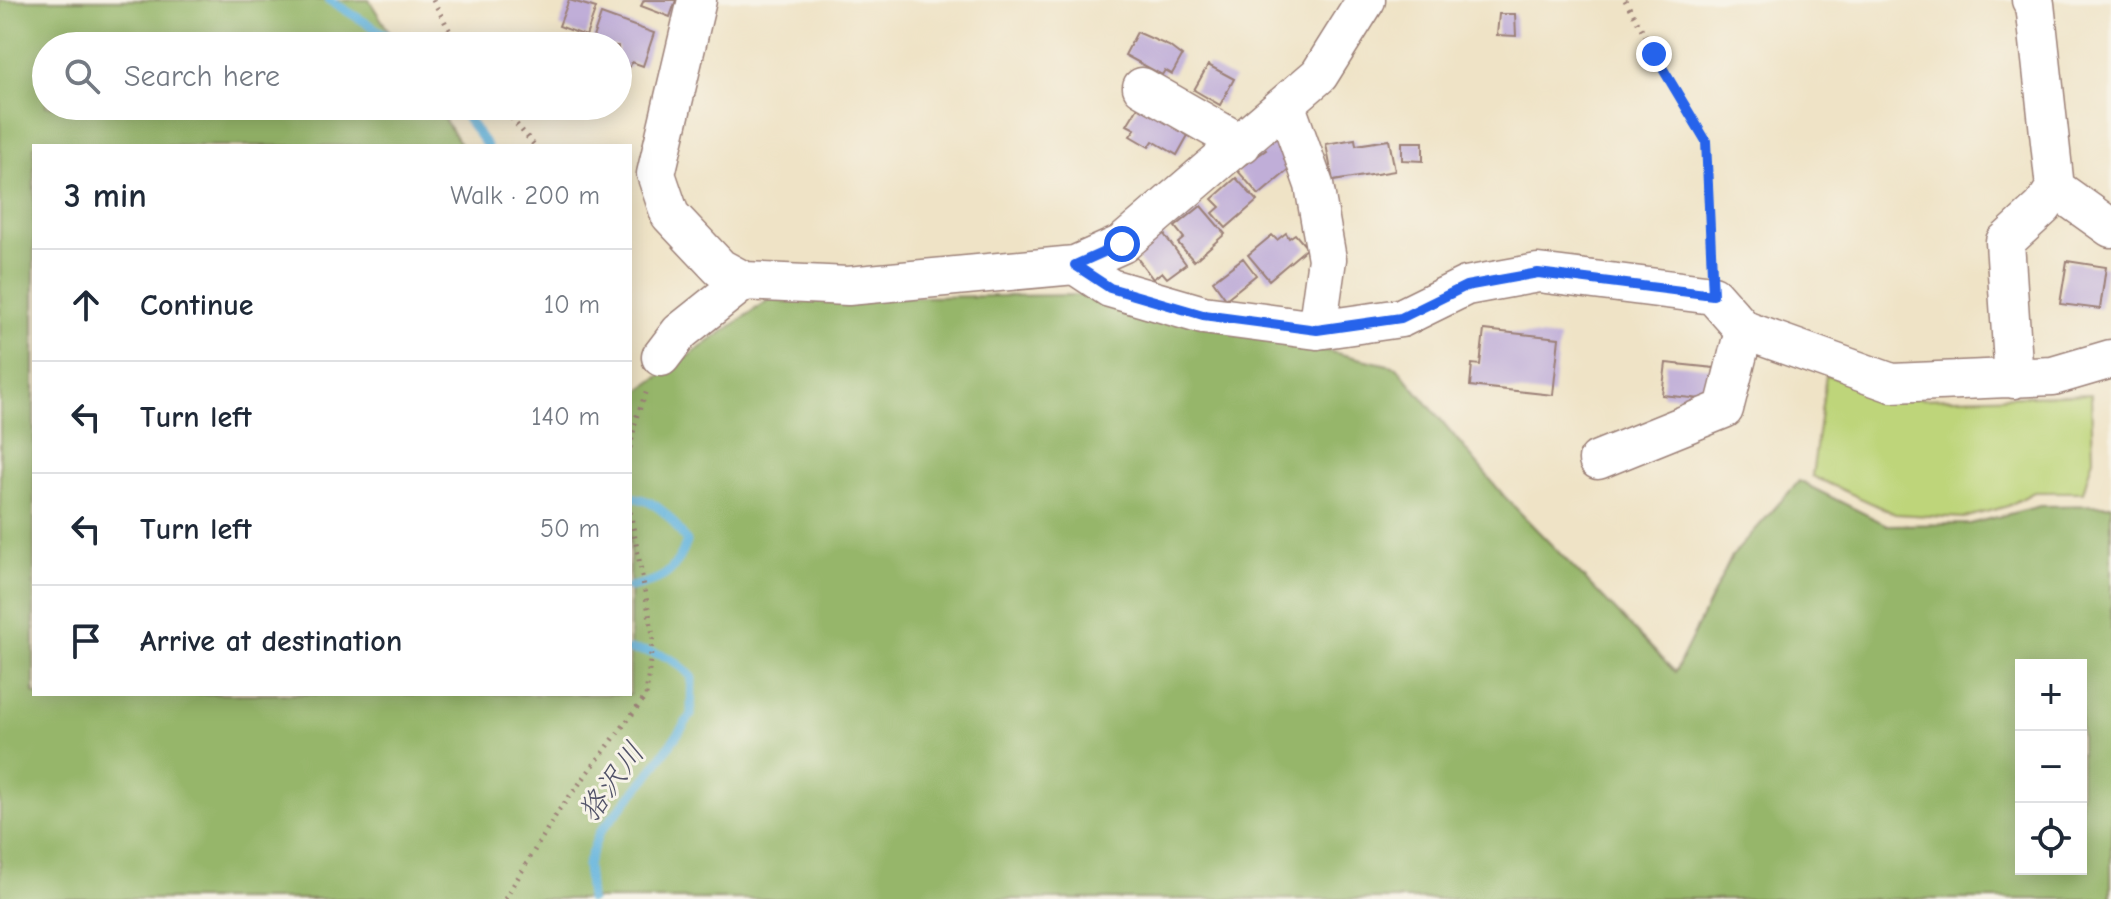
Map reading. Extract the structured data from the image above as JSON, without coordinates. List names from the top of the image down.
{
  "water": ["狢沢川"],
  "page": {
    "search": "Search here",
    "heading": ["3 min", "Walk · 200 m"],
    "list": [
      ["Continue", "10 m"],
      ["Turn left", "140 m"],
      ["Turn left", "50 m"],
      "Arrive at destination"
    ],
    "map_buttons": ["+", "−"]
  }
}
